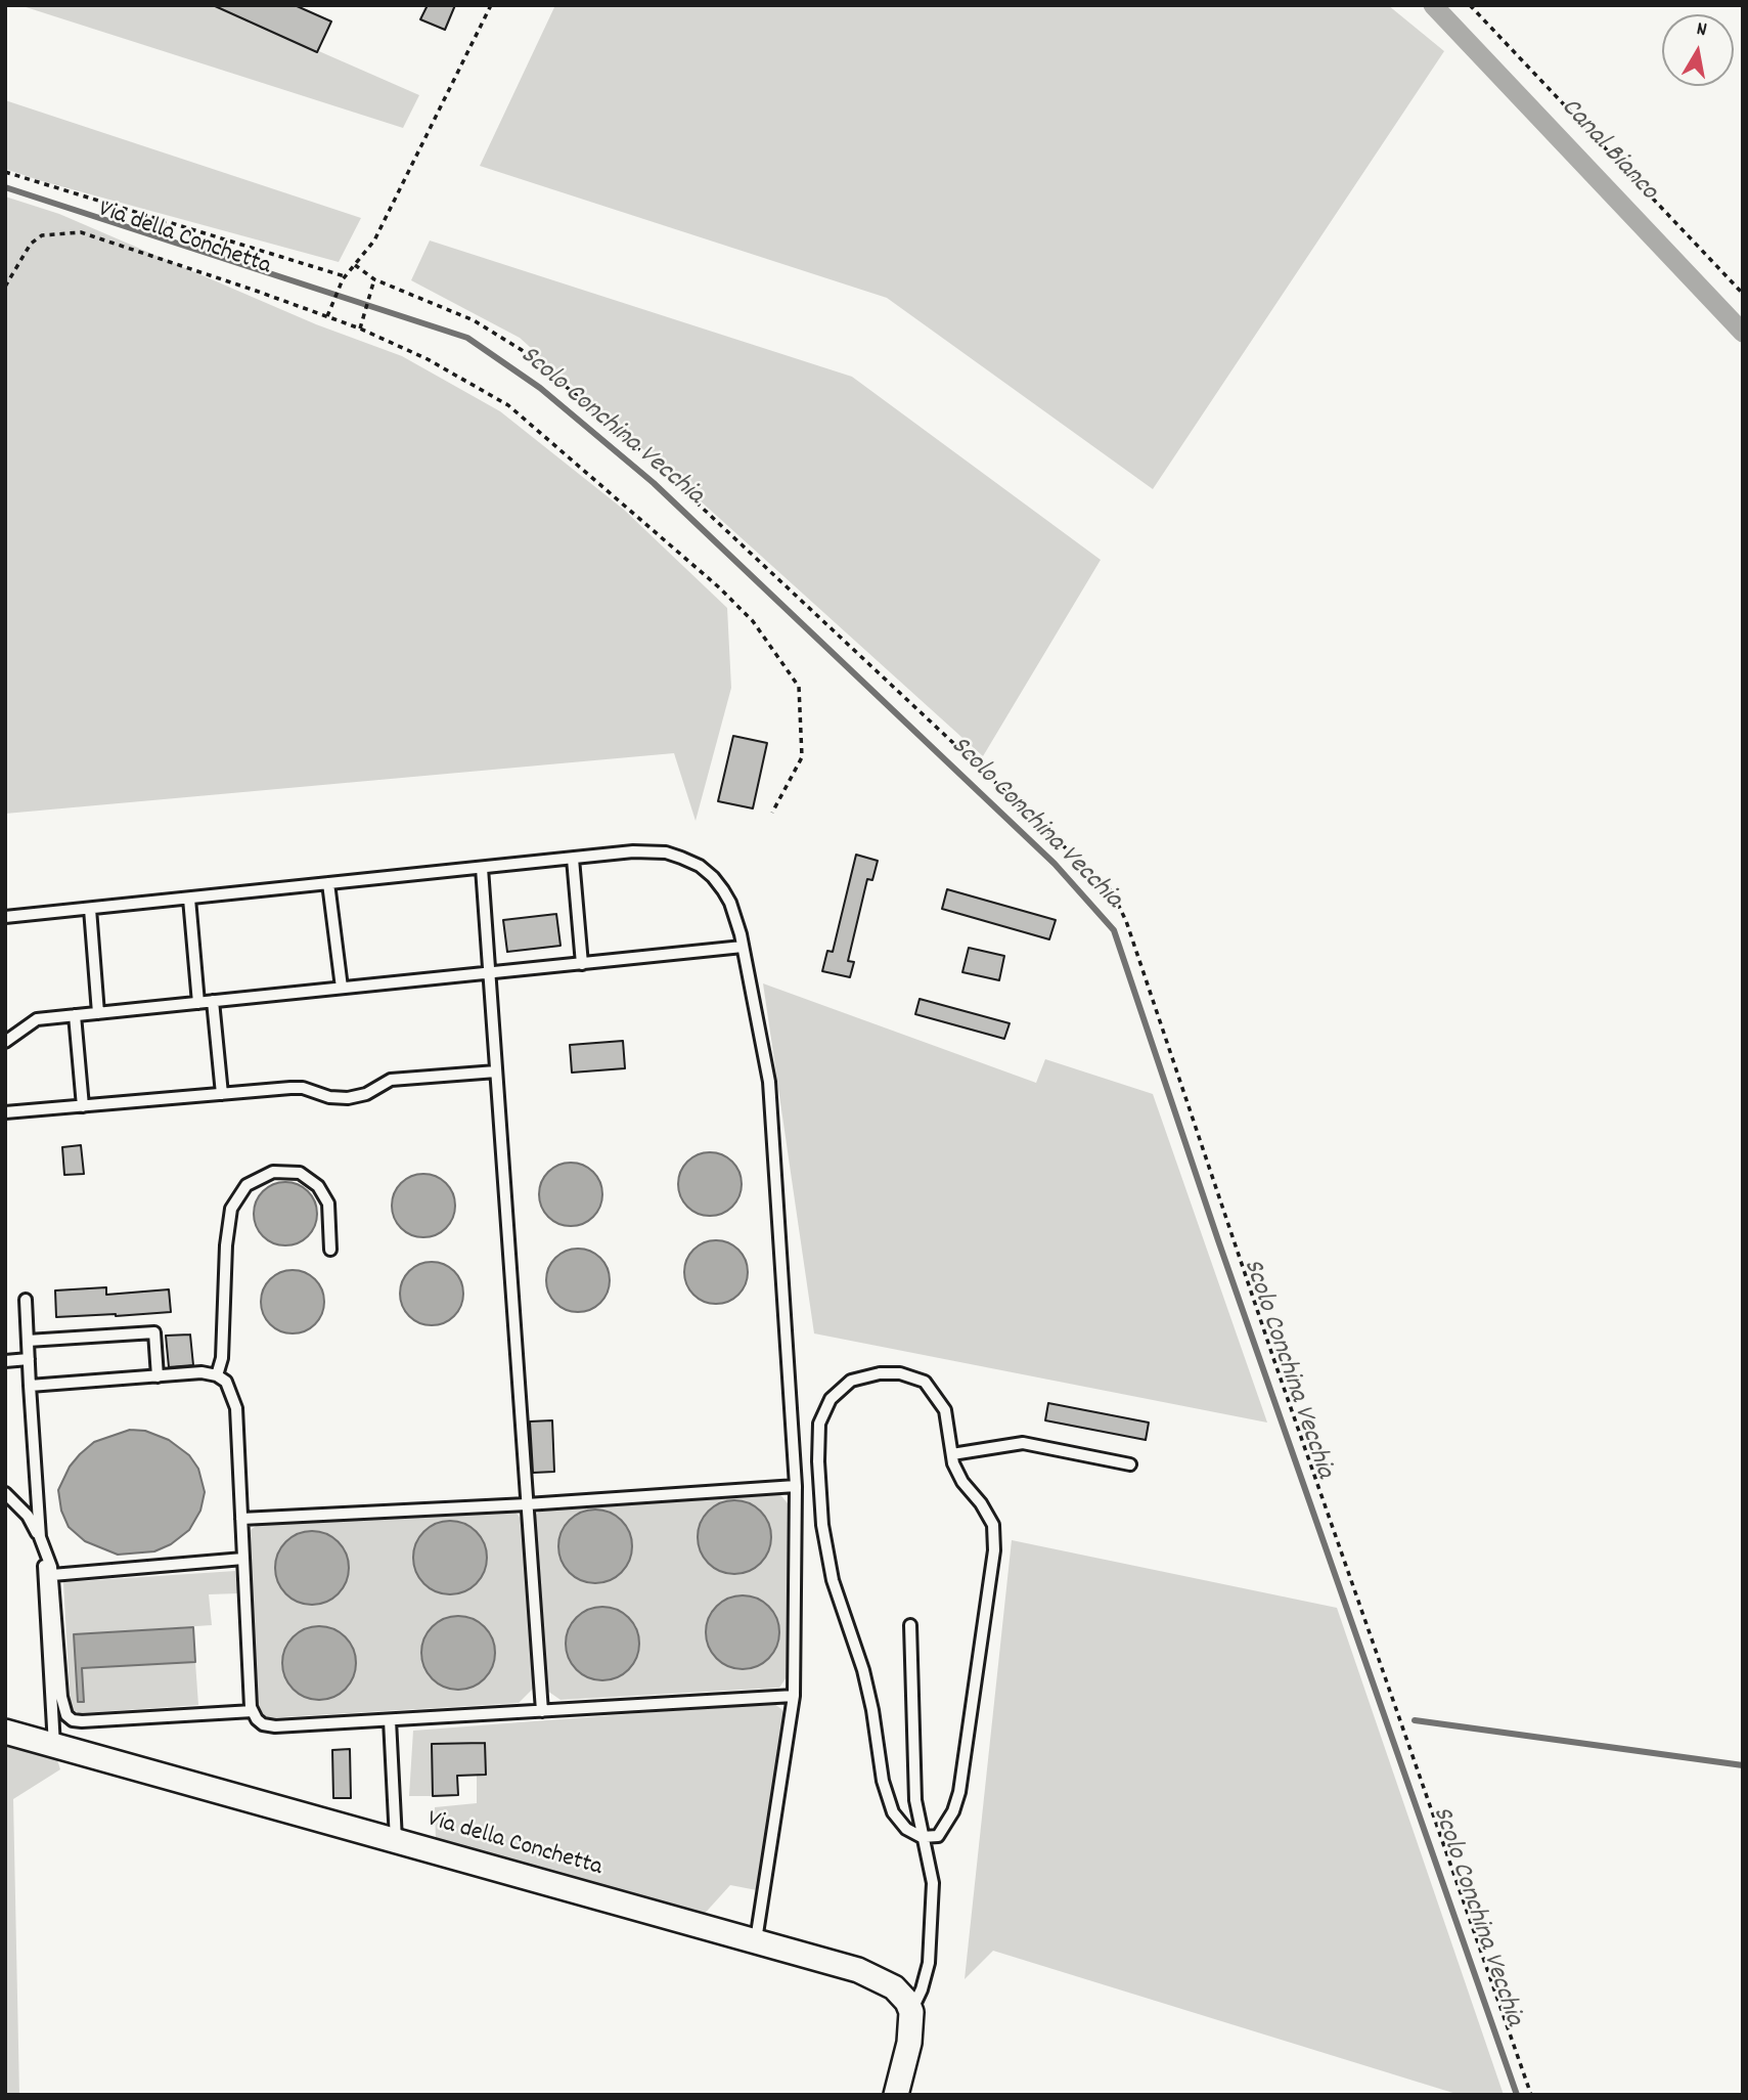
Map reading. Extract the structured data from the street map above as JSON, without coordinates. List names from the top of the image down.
{
  "streets": {
    "street": ["Via della Conchetta"]
  },
  "water": ["Canal Bianco", "Scolo Conchina Vecchia"],
  "north": "top"
}
